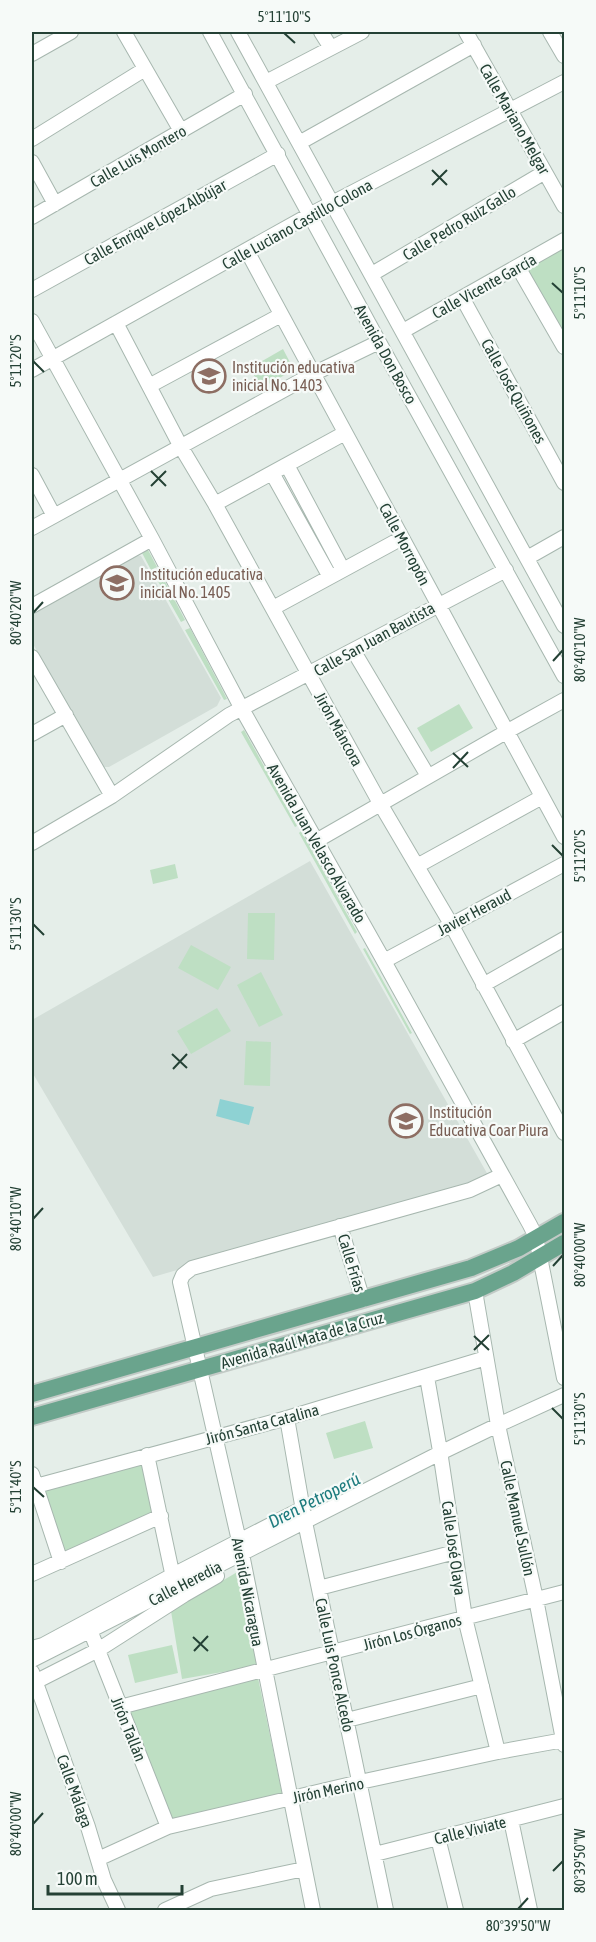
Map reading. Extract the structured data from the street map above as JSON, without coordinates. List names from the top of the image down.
{
  "streets": {
    "main road": ["Avenida Raúl Mata de la Cruz"],
    "street": [
      "Calle Mariano Melgar",
      "Calle Luis Montero",
      "Calle Enrique López Albújar",
      "Calle Pedro Ruiz Gallo",
      "Calle Luciano Castillo Colona",
      "Calle Vicente García",
      "Avenida Don Bosco",
      "Calle José Quiñones",
      "Calle Morropón",
      "Calle San Juan Bautista",
      "Jirón Máncora",
      "Avenida Juan Velasco Alvarado",
      "Javier Heraud",
      "Calle Frías",
      "Jirón Santa Catalina",
      "Calle Manuel Sullón",
      "Calle José Olaya",
      "Calle Heredia",
      "Avenida Nicaragua",
      "Jirón Los Órganos",
      "Calle Luis Ponce Alcedo",
      "Jirón Tallán",
      "Jirón Merino",
      "Calle Málaga",
      "Calle Viviate"
    ]
  },
  "crossings": [
    ["Calle Mariano Melgar", "Calle Pedro Ruiz Gallo"],
    ["Calle Mariano Melgar", "Calle Luciano Castillo Colona"],
    ["Calle Luis Montero", "Avenida Don Bosco"],
    ["Calle Enrique López Albújar", "Avenida Don Bosco"],
    ["Calle Pedro Ruiz Gallo", "Avenida Don Bosco"],
    ["Calle Luciano Castillo Colona", "Avenida Don Bosco"],
    ["Calle Luciano Castillo Colona", "Calle Morropón"],
    ["Calle Luciano Castillo Colona", "Jirón Máncora"],
    ["Calle Luciano Castillo Colona", "Avenida Juan Velasco Alvarado"],
    ["Calle Vicente García", "Avenida Don Bosco"],
    ["Calle Vicente García", "Calle José Quiñones"],
    ["Avenida Don Bosco", "Calle San Juan Bautista"],
    ["Calle Morropón", "Calle San Juan Bautista"],
    ["Calle San Juan Bautista", "Jirón Máncora"],
    ["Calle San Juan Bautista", "Avenida Juan Velasco Alvarado"],
    ["Jirón Máncora", "Javier Heraud"],
    ["Avenida Juan Velasco Alvarado", "Javier Heraud"],
    ["Avenida Juan Velasco Alvarado", "Avenida Raúl Mata de la Cruz"],
    ["Calle Frías", "Avenida Raúl Mata de la Cruz"],
    ["Calle Frías", "Avenida Nicaragua"],
    ["Avenida Raúl Mata de la Cruz", "Calle Manuel Sullón"],
    ["Avenida Raúl Mata de la Cruz", "Avenida Nicaragua"],
    ["Jirón Santa Catalina", "Calle Manuel Sullón"],
    ["Jirón Santa Catalina", "Calle José Olaya"],
    ["Jirón Santa Catalina", "Avenida Nicaragua"],
    ["Jirón Santa Catalina", "Calle Luis Ponce Alcedo"],
    ["Calle Manuel Sullón", "Calle Heredia"],
    ["Calle Manuel Sullón", "Jirón Los Órganos"],
    ["Calle Manuel Sullón", "Jirón Merino"],
    ["Calle José Olaya", "Calle Heredia"],
    ["Calle José Olaya", "Jirón Los Órganos"],
    ["Calle José Olaya", "Jirón Merino"],
    ["Calle Heredia", "Avenida Nicaragua"],
    ["Calle Heredia", "Calle Luis Ponce Alcedo"],
    ["Calle Heredia", "Jirón Tallán"],
    ["Avenida Nicaragua", "Jirón Los Órganos"],
    ["Avenida Nicaragua", "Jirón Merino"],
    ["Jirón Los Órganos", "Calle Luis Ponce Alcedo"],
    ["Jirón Los Órganos", "Jirón Tallán"],
    ["Calle Luis Ponce Alcedo", "Jirón Merino"],
    ["Calle Luis Ponce Alcedo", "Calle Viviate"],
    ["Jirón Tallán", "Jirón Merino"],
    ["Jirón Merino", "Calle Málaga"]
  ],
  "water": ["Dren Petroperú"],
  "places": {
    "school or university": ["Institución educativa inicial No. 1403", "Institución educativa inicial No. 1405", "Institución Educativa Coar Piura"]
  },
  "scale_bar": "100 m",
  "coordinates": [
    "5°11'10\"S",
    "5°11'20\"S",
    "80°40'20\"W",
    "80°40'10\"W",
    "5°11'30\"S",
    "80°40'00\"W",
    "5°11'40\"S",
    "80°39'50\"W"
  ]
}
